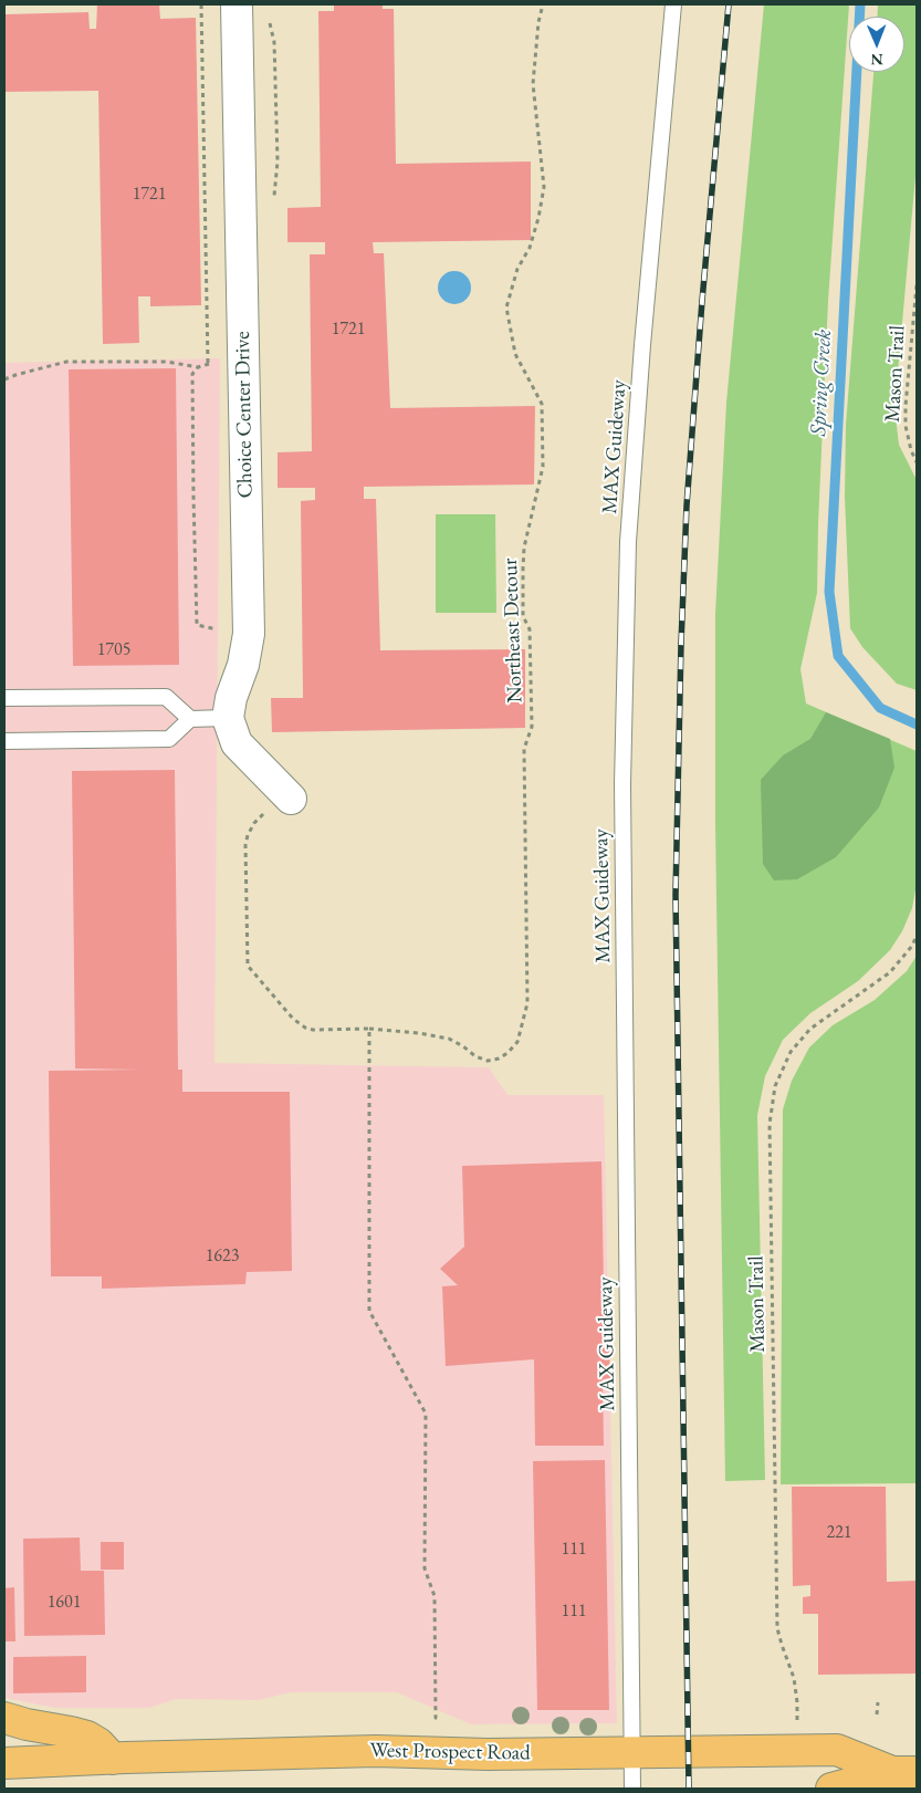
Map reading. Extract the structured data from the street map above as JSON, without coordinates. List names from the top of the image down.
{
  "streets": {
    "main road": ["West Prospect Road"],
    "street": ["Choice Center Drive"],
    "lane": ["MAX Guideway"],
    "path": ["Mason Trail", "Northeast Detour"]
  },
  "crossings": [
    ["MAX Guideway", "West Prospect Road"]
  ],
  "water": ["Spring Creek"],
  "house_numbers": [
    "1721",
    "1721",
    "1705",
    "1623",
    "221",
    "111",
    "1601",
    "111"
  ],
  "north": "bottom"
}
